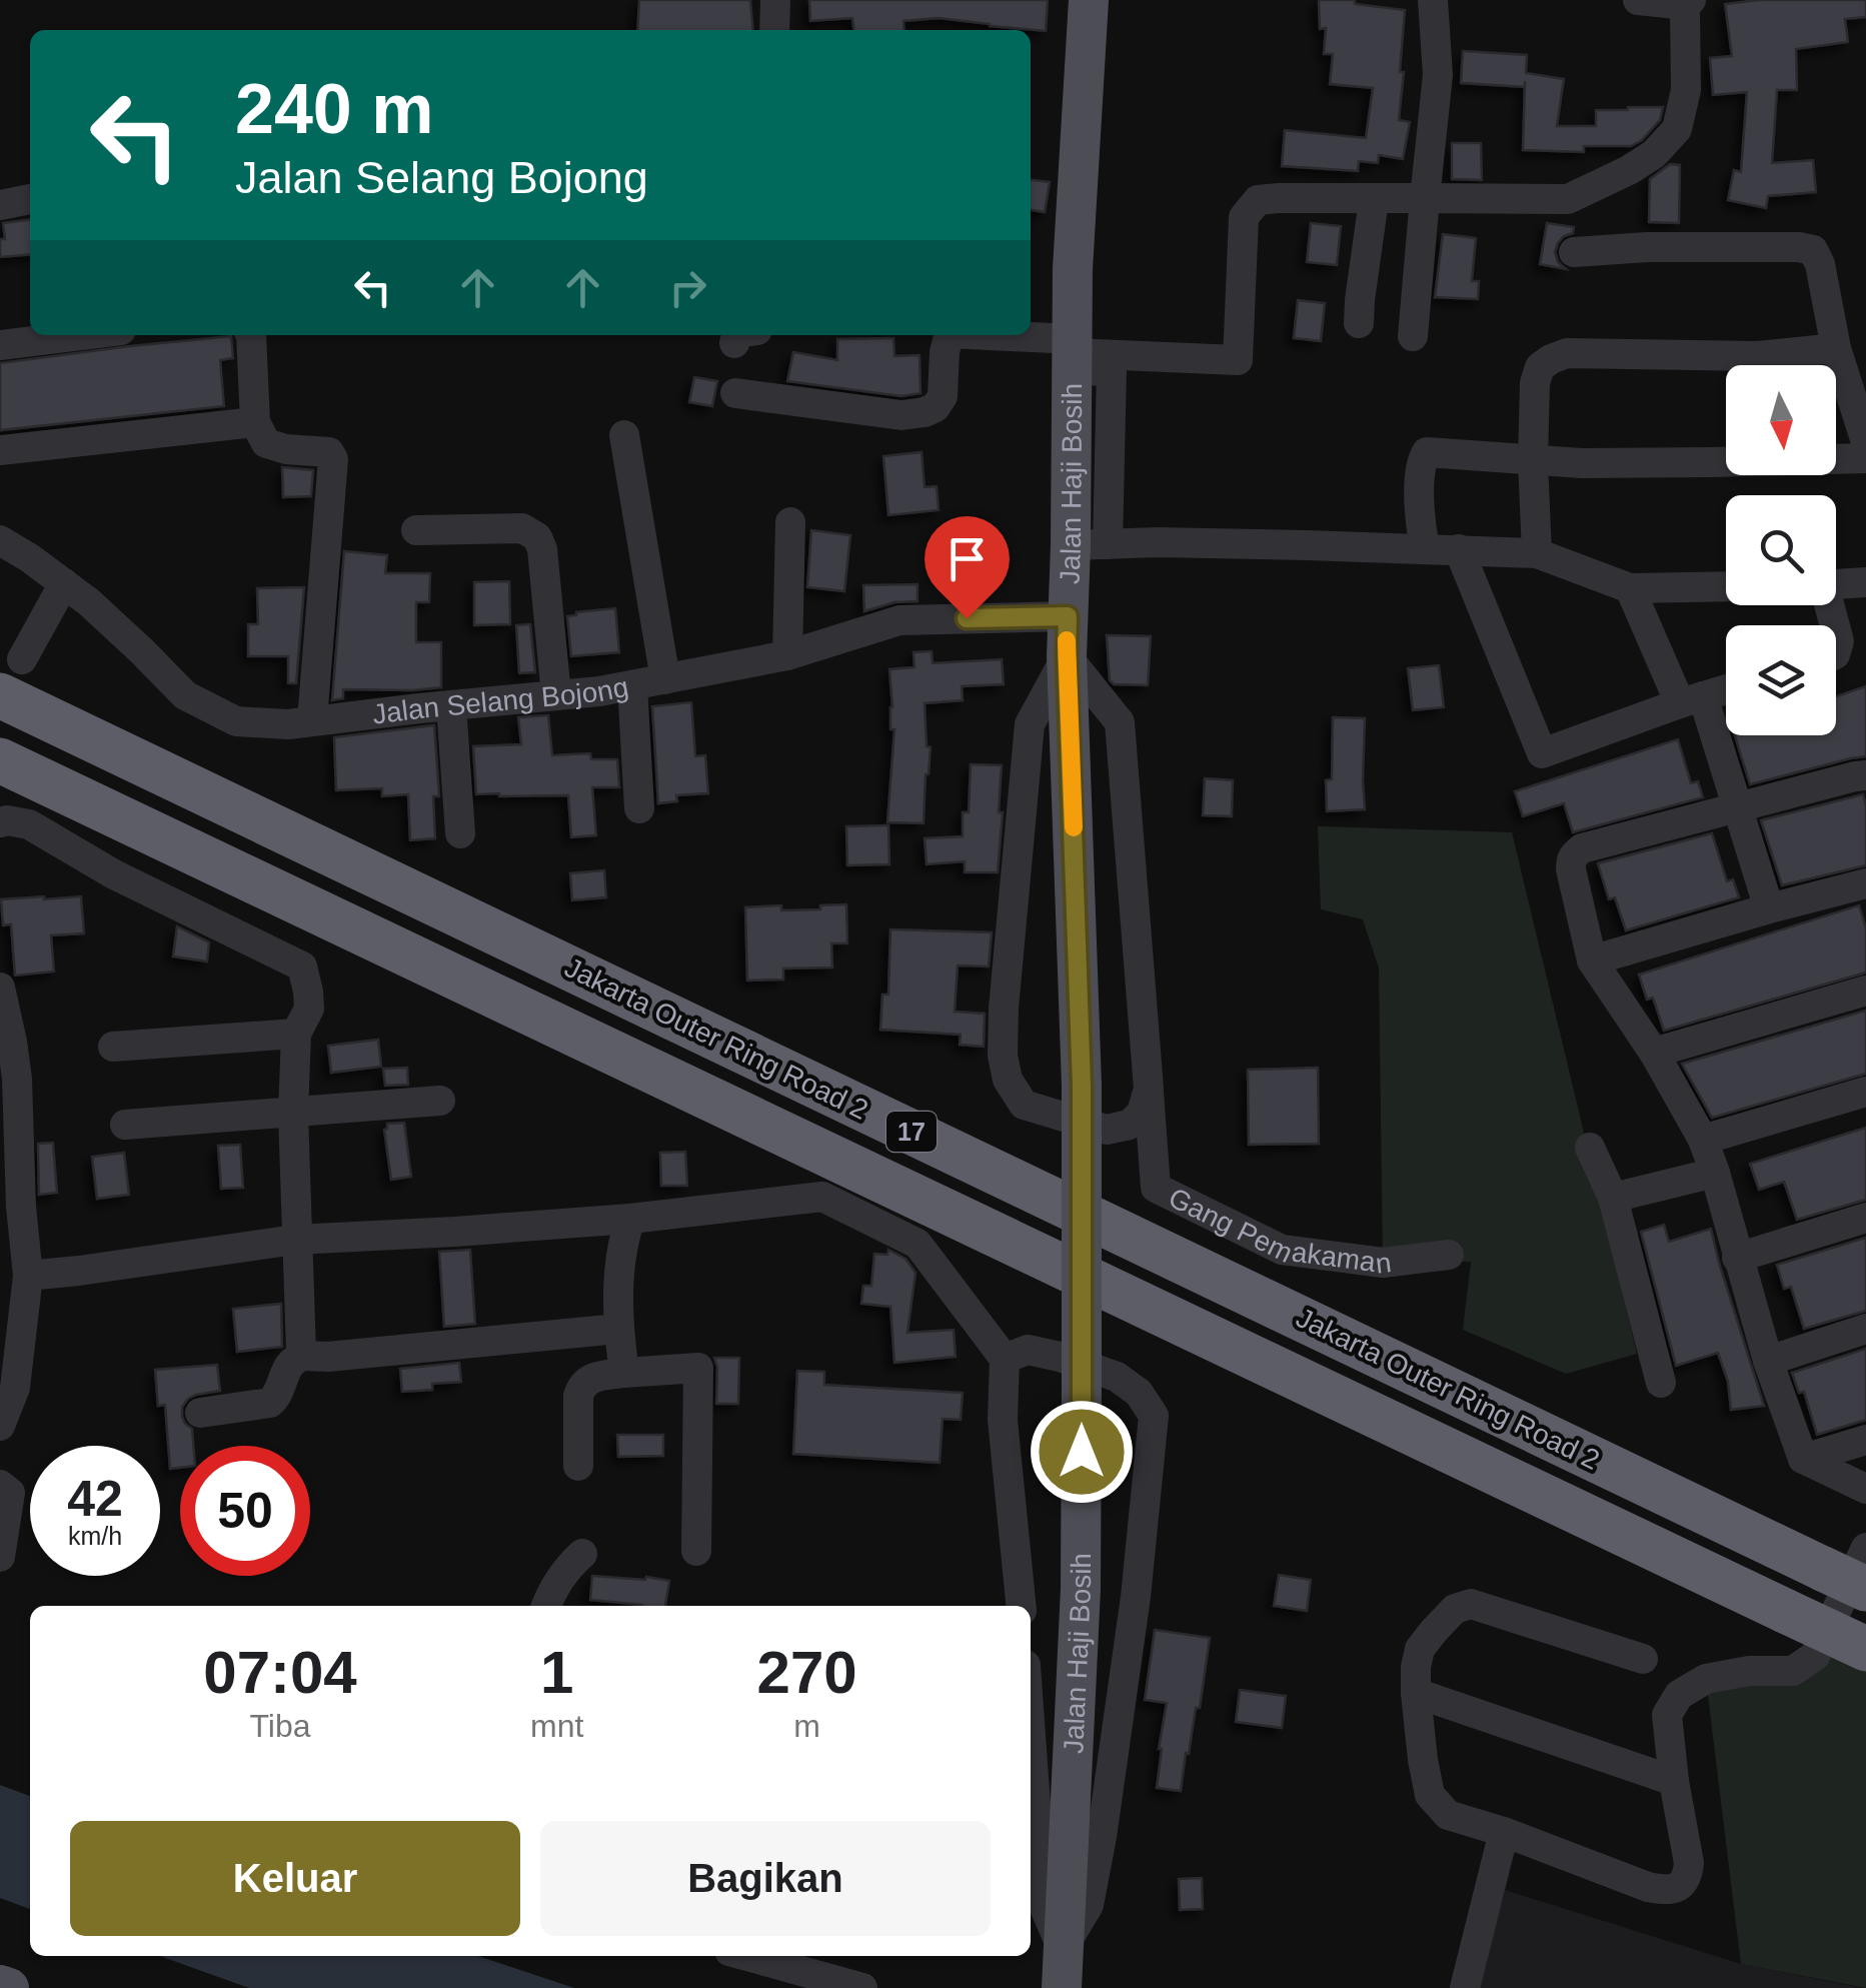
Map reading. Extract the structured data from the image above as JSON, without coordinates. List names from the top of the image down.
{
  "streets": {
    "highway": ["Jakarta Outer Ring Road 2", "17"],
    "main road": ["Jalan Haji Bosih"],
    "street": ["Jalan Selang Bojong", "Gang Pemakaman"]
  },
  "crossings": [
    ["Jalan Haji Bosih", "Jalan Selang Bojong"]
  ],
  "north": "bottom",
  "page": {
    "turn": ["240 m", "Jalan Selang Bojong"],
    "speed": "42 km/h",
    "limit": "50",
    "eta": [
      "07:04",
      "Tiba",
      "1",
      "mnt",
      "270",
      "m"
    ],
    "buttons": ["Keluar", "Bagikan"]
  }
}
